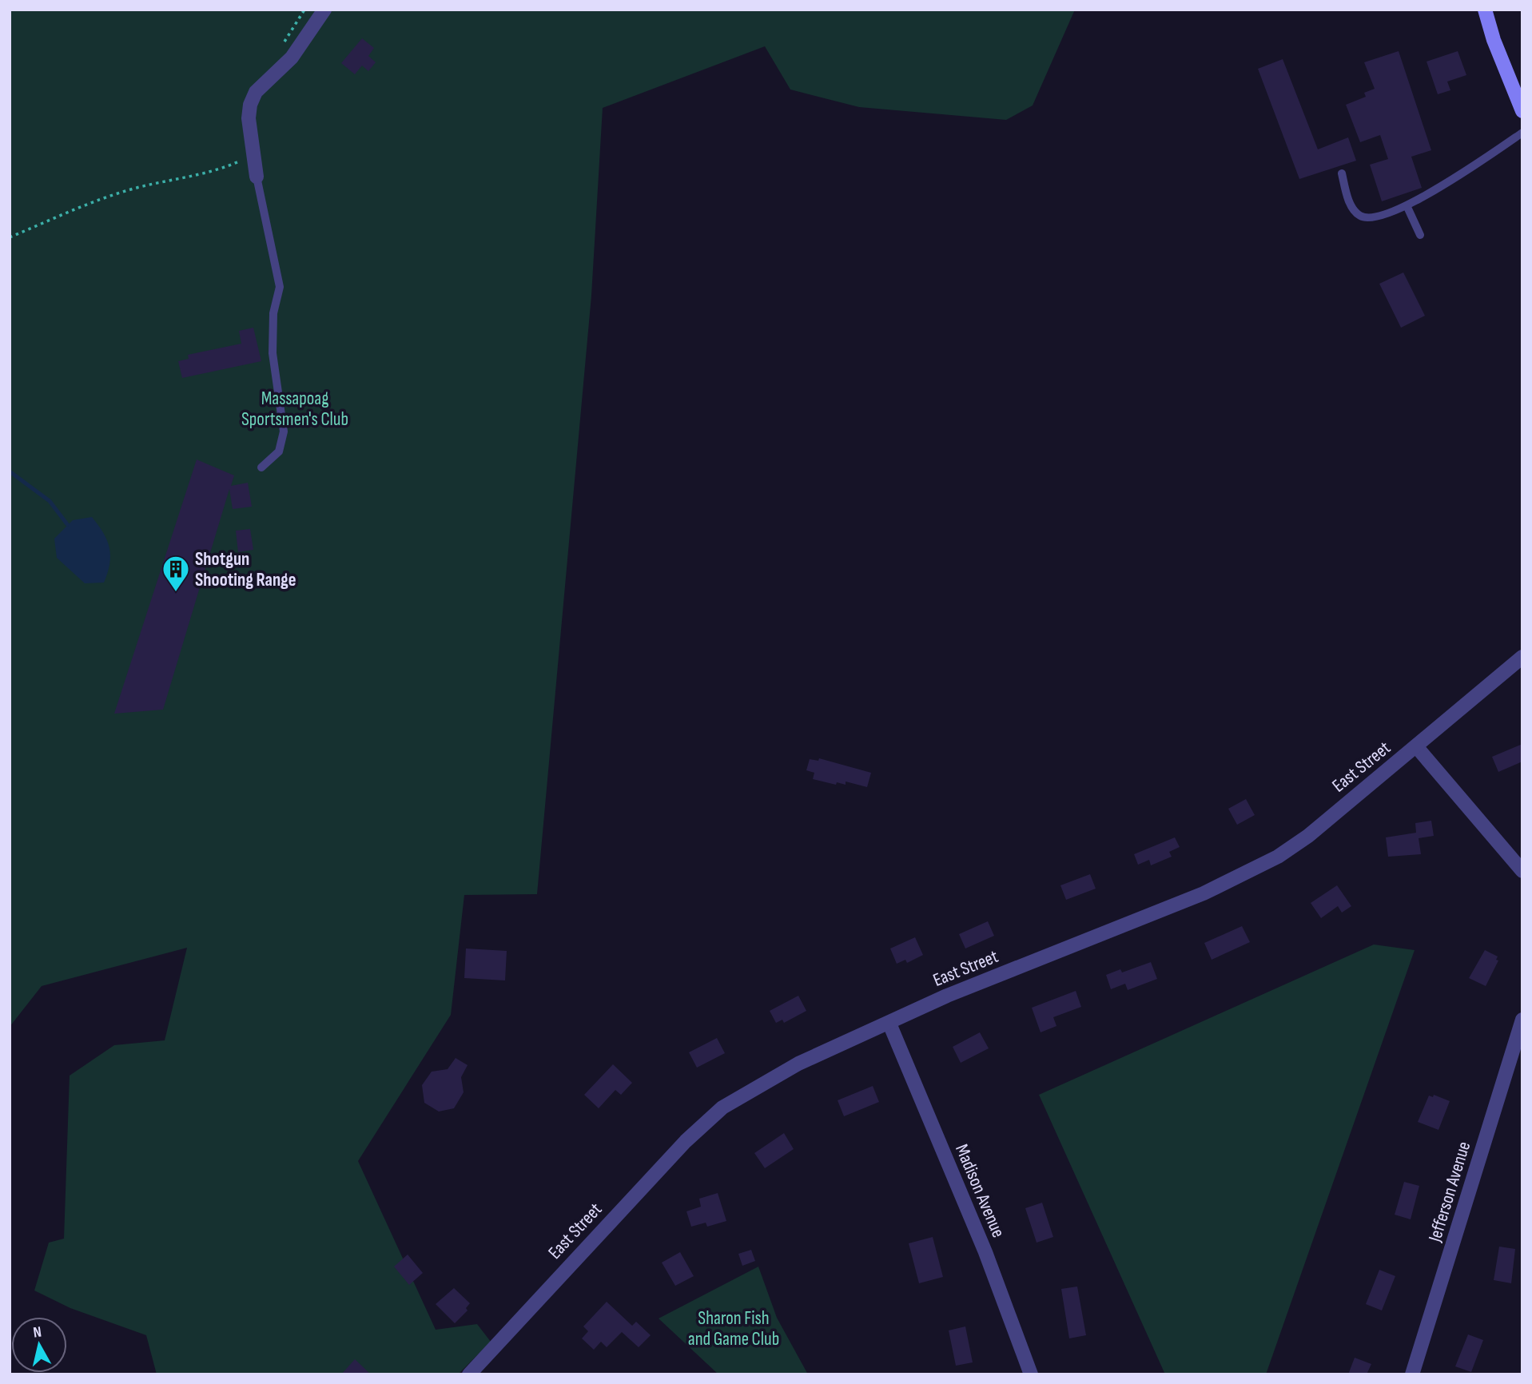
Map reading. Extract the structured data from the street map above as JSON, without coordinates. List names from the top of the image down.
{
  "streets": {
    "street": ["East Street", "Madison Avenue", "Jefferson Avenue"]
  },
  "crossings": [
    ["East Street", "Madison Avenue"]
  ],
  "parks": ["Massapoag Sportsmen's Club", "Sharon Fish and Game Club"],
  "places": {
    "building": ["Shotgun Shooting Range"]
  },
  "north": "top"
}
